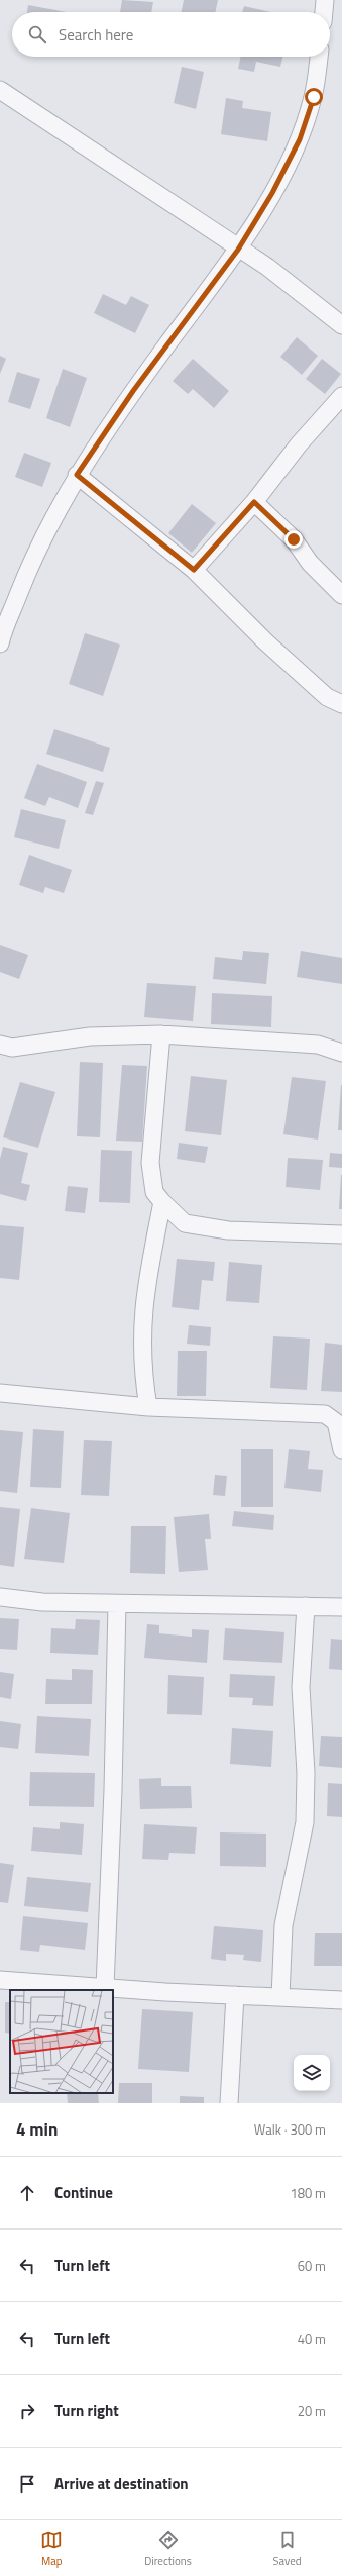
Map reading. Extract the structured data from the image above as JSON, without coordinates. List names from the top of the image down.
{
  "page": {
    "search": "Search here",
    "heading": ["4 min", "Walk · 300 m"],
    "list": [
      ["Continue", "180 m"],
      ["Turn left", "60 m"],
      ["Turn left", "40 m"],
      ["Turn right", "20 m"],
      "Arrive at destination"
    ],
    "nav": ["Map", "Directions", "Saved"]
  }
}
